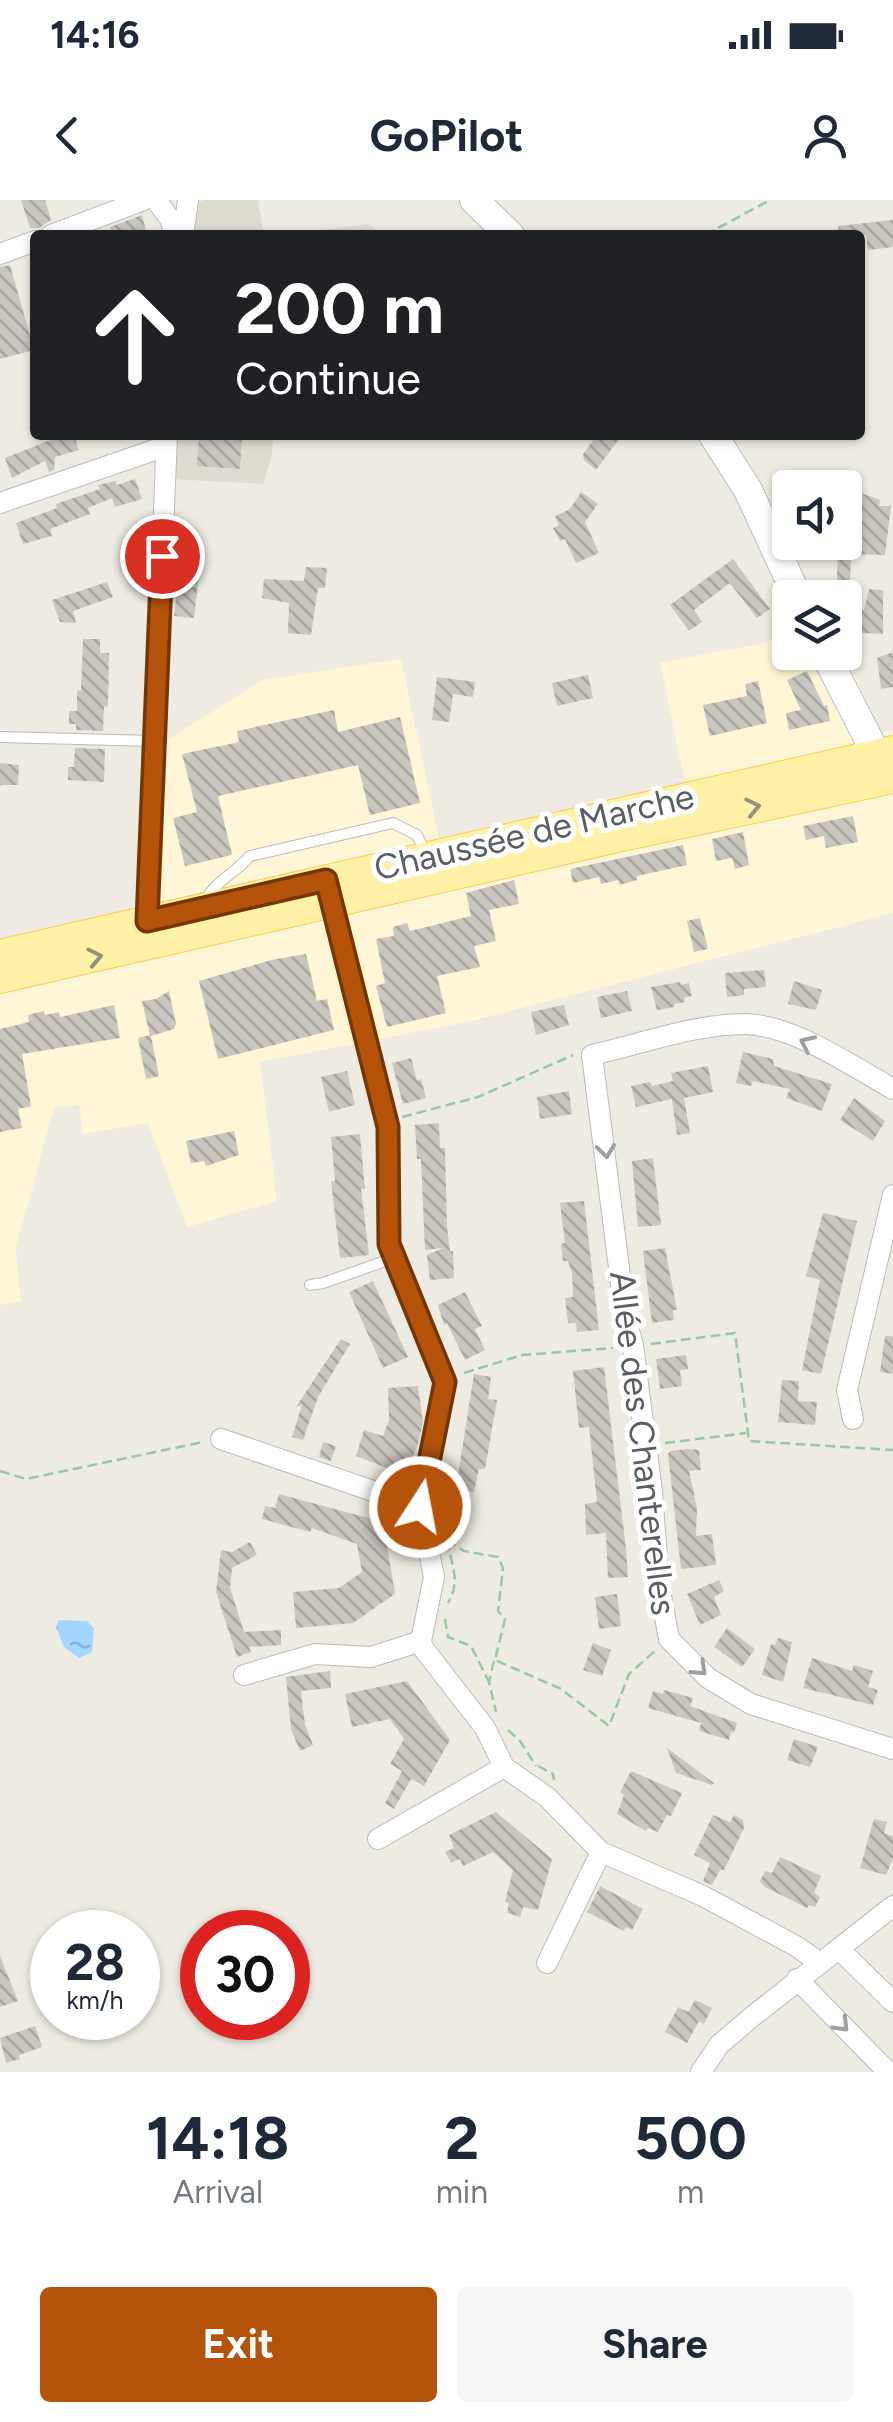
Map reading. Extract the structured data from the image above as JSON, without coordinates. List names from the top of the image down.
{
  "streets": {
    "main road": ["Chaussée de Marche"],
    "street": ["Allée des Chanterelles"]
  },
  "one_way": ["Allée des Chanterelles"],
  "page": {
    "status": "14:16",
    "header": "GoPilot",
    "turn": ["200 m", "Continue"],
    "speed": "28 km/h",
    "limit": "30",
    "eta": [
      "14:18",
      "Arrival",
      "2",
      "min",
      "500",
      "m"
    ],
    "buttons": ["Exit", "Share"]
  }
}
